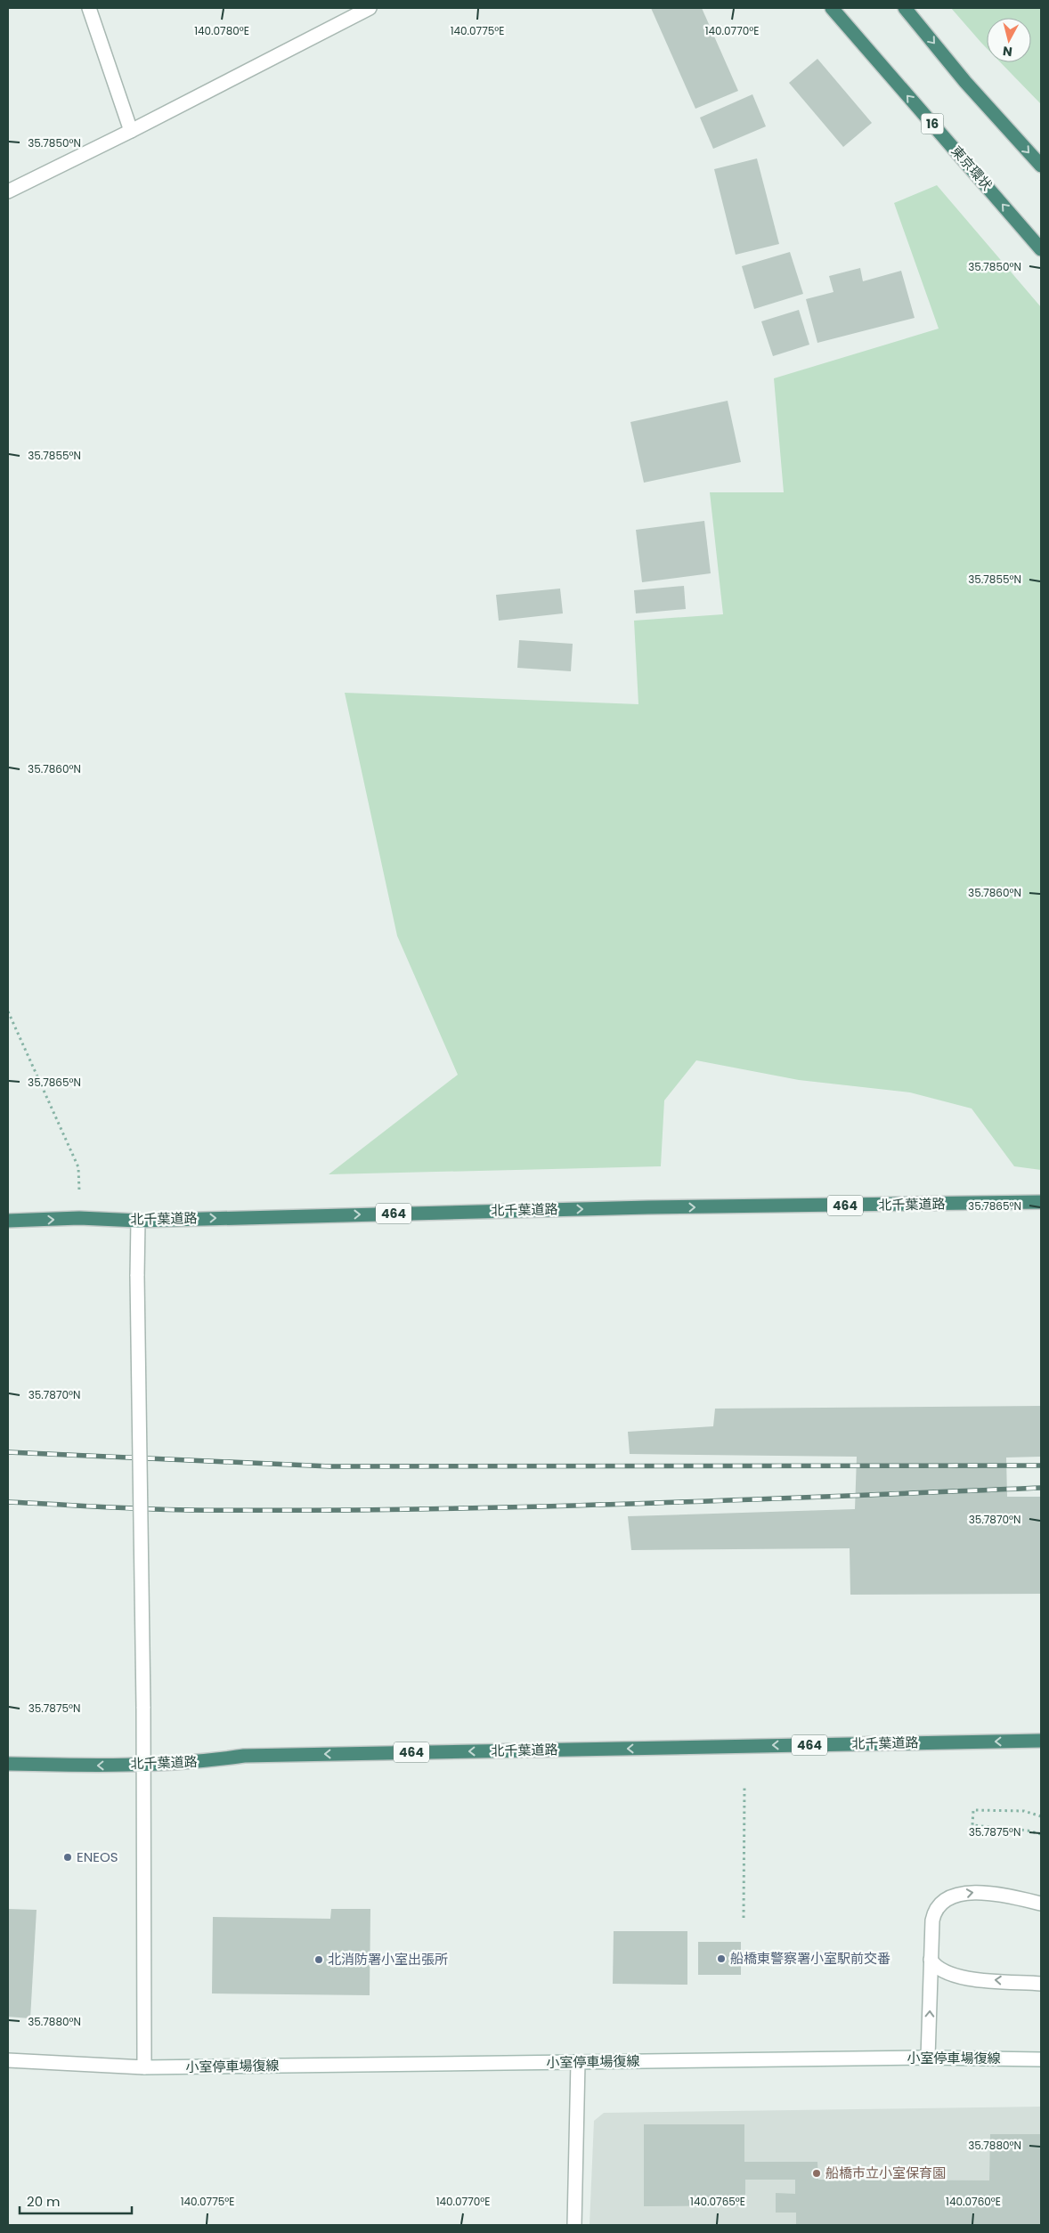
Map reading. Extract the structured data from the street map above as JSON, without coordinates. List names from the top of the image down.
{
  "streets": {
    "highway": [
      "16",
      "東京環状",
      "北千葉道路",
      "464"
    ],
    "street": ["小室停車場復線"]
  },
  "places": [
    "ENEOS",
    "船橋東警察署小室駅前交番",
    "北消防署小室出張所",
    "船橋市立小室保育園"
  ],
  "scale_bar": "20 m",
  "north": "bottom",
  "coordinates": [
    "140.0780°E",
    "140.0775°E",
    "140.0770°E",
    "35.7850°N",
    "35.7855°N",
    "35.7860°N",
    "35.7865°N",
    "35.7870°N",
    "35.7875°N",
    "35.7880°N",
    "140.0765°E",
    "140.0760°E"
  ]
}
